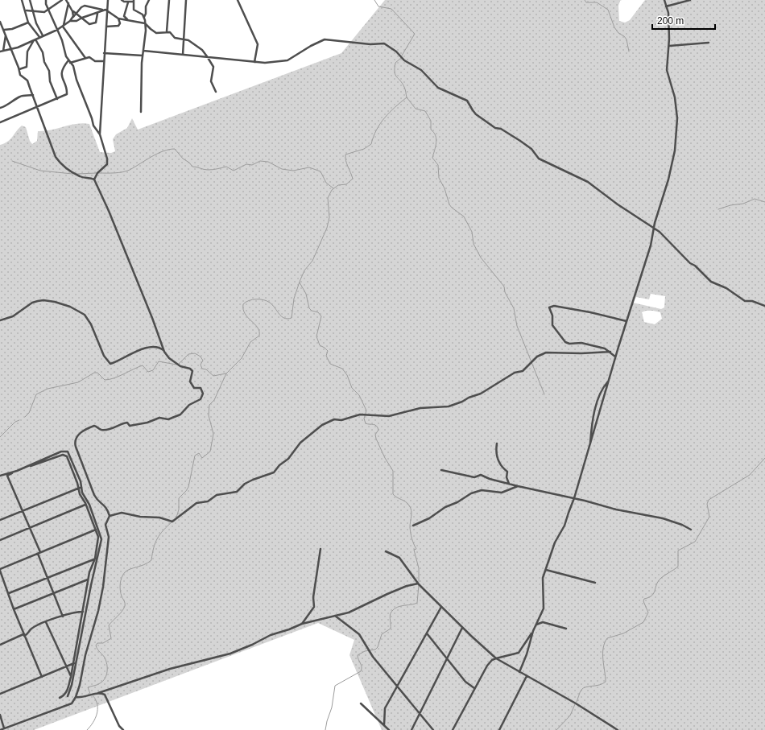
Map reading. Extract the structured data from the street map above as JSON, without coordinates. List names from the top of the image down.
{
  "scale_bar": "200 m"
}
